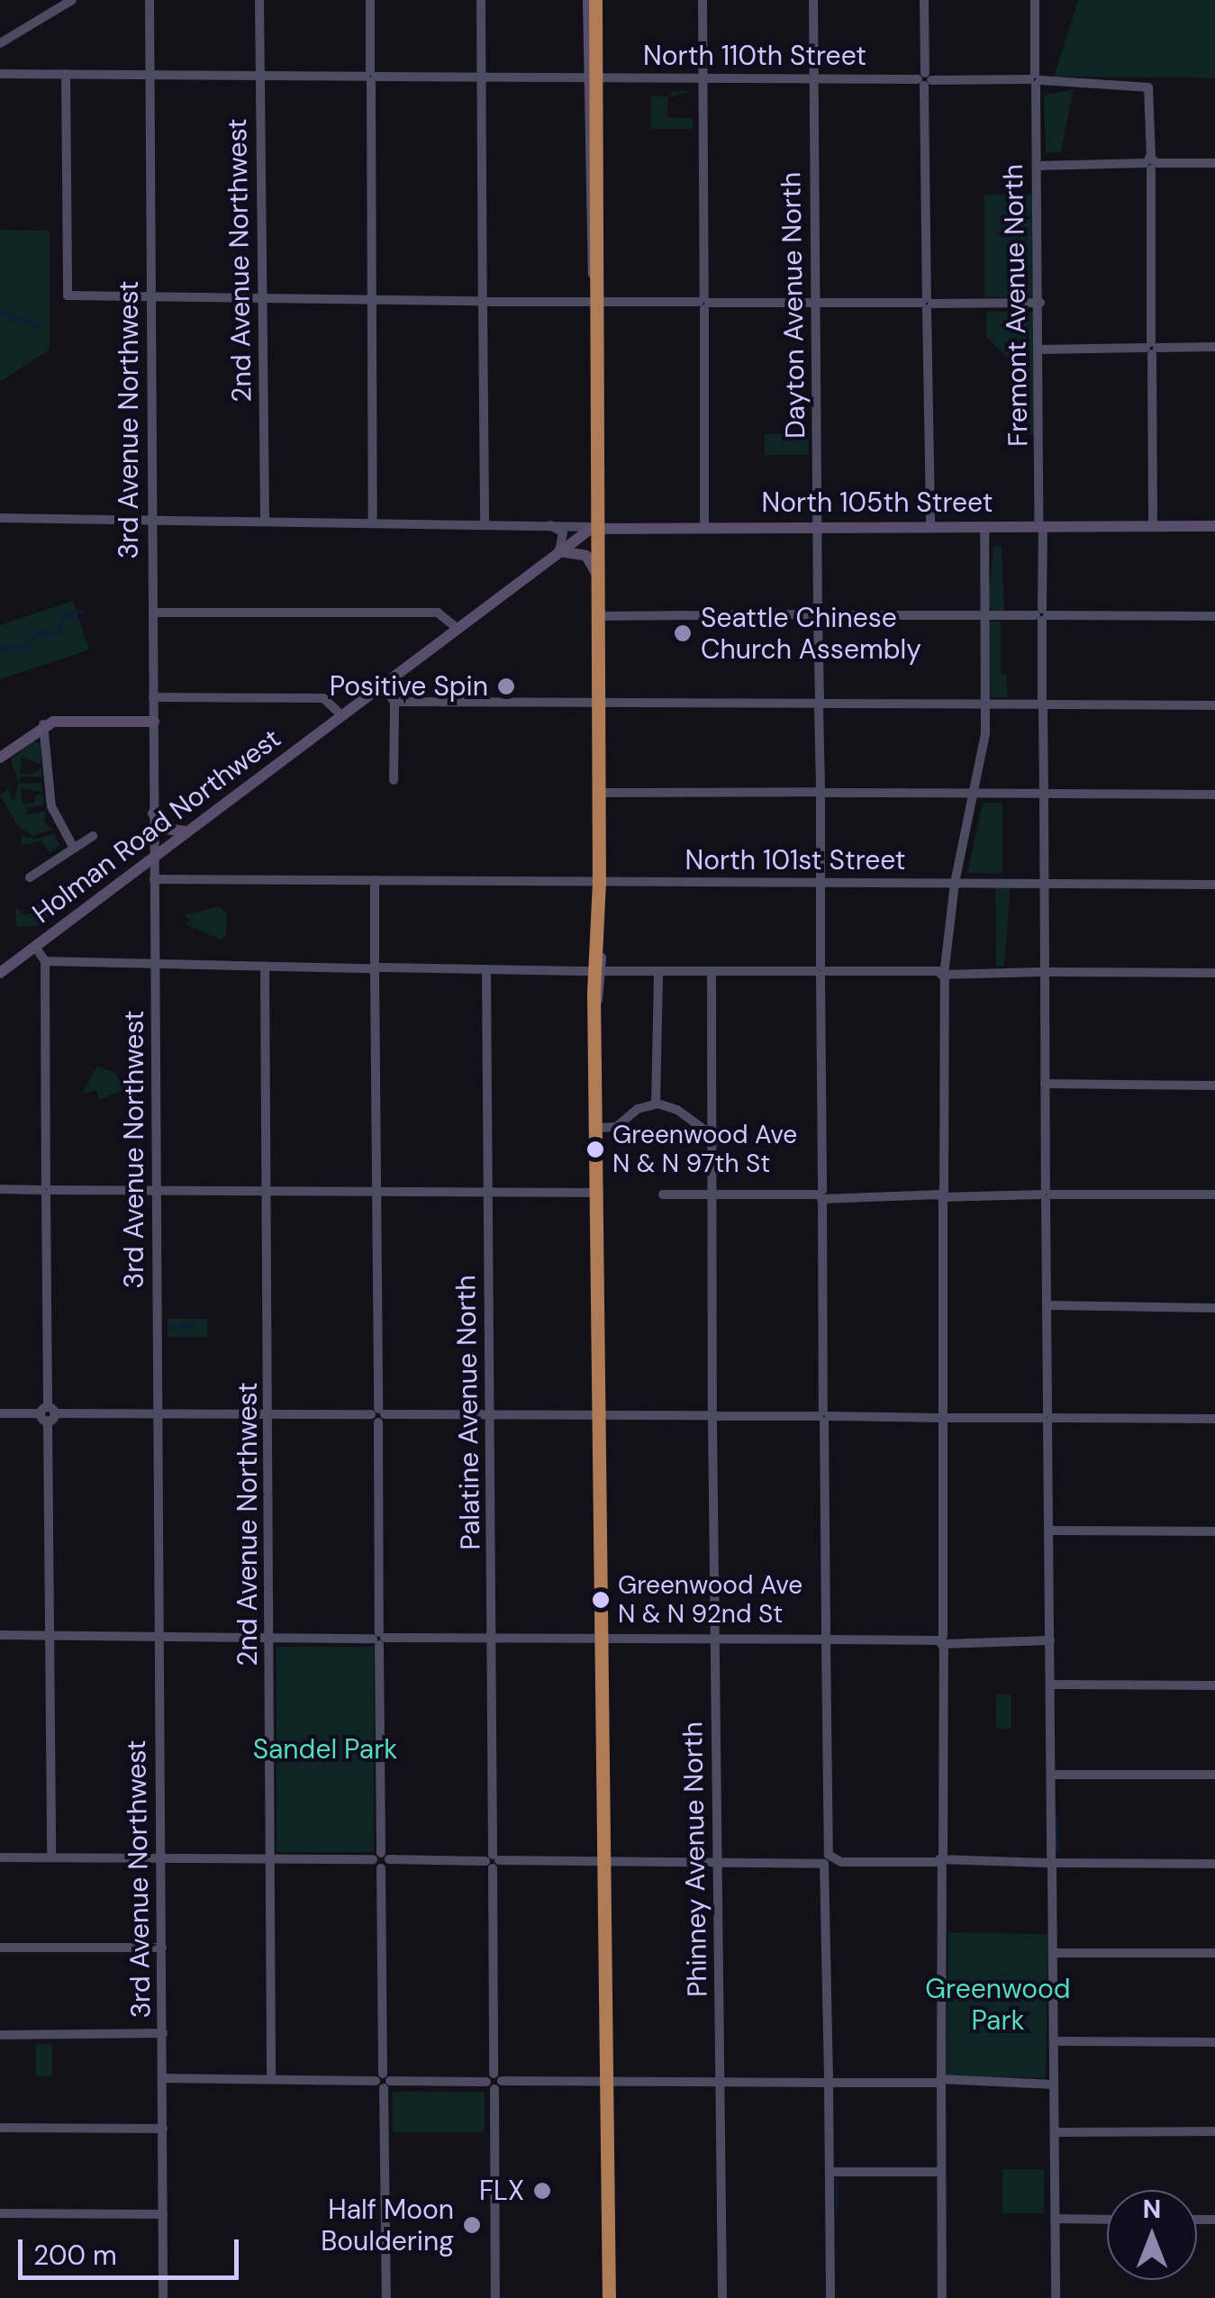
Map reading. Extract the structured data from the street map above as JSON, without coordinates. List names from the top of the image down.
{
  "streets": {
    "main road": ["North 105th Street", "Holman Road Northwest"],
    "street": [
      "North 110th Street",
      "2nd Avenue Northwest",
      "Dayton Avenue North",
      "Fremont Avenue North",
      "3rd Avenue Northwest",
      "North 101st Street",
      "Palatine Avenue North",
      "Phinney Avenue North"
    ]
  },
  "crossings": [
    ["North 110th Street", "2nd Avenue Northwest"],
    ["North 110th Street", "Dayton Avenue North"],
    ["North 110th Street", "Fremont Avenue North"],
    ["North 110th Street", "3rd Avenue Northwest"],
    ["2nd Avenue Northwest", "North 105th Street"],
    ["Dayton Avenue North", "North 105th Street"],
    ["Dayton Avenue North", "North 101st Street"],
    ["Fremont Avenue North", "North 105th Street"],
    ["Fremont Avenue North", "North 101st Street"],
    ["3rd Avenue Northwest", "North 105th Street"],
    ["3rd Avenue Northwest", "Holman Road Northwest"],
    ["3rd Avenue Northwest", "North 101st Street"],
    ["North 105th Street", "Holman Road Northwest"]
  ],
  "parks": ["Sandel Park", "Greenwood Park"],
  "places": [
    "Seattle Chinese Church Assembly",
    "Positive Spin",
    "Greenwood Ave N & N 97th St",
    "Greenwood Ave N & N 92nd St",
    "FLX",
    "Half Moon Bouldering"
  ],
  "scale_bar": "200 m",
  "north": "top"
}
